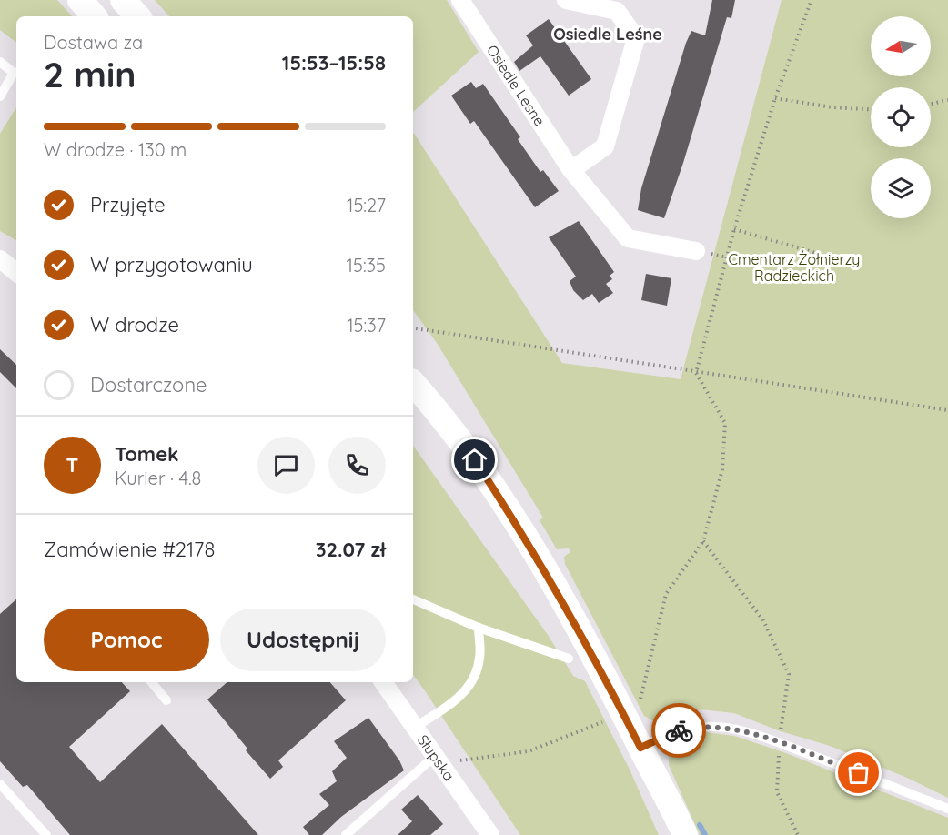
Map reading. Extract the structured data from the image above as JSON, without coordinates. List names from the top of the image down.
{
  "streets": {
    "street": ["Osiedle Leśne", "Słupska"]
  },
  "districts": ["Osiedle Leśne"],
  "parks": ["Cmentarz Żołnierzy Radzieckich"],
  "north": "left",
  "page": {
    "heading": ["2 min", "Dostawa za", "15:53–15:58"],
    "panel": [
      "Tomek",
      "Kurier · 4.8",
      "Zamówienie #2178",
      "32.07 zł"
    ],
    "bar": "W drodze · 130 m",
    "list": [
      ["Przyjęte", "15:27"],
      ["W przygotowaniu", "15:35"],
      ["W drodze", "15:37"],
      "Dostarczone"
    ],
    "round": "T",
    "buttons": ["Pomoc", "Udostępnij"]
  }
}
